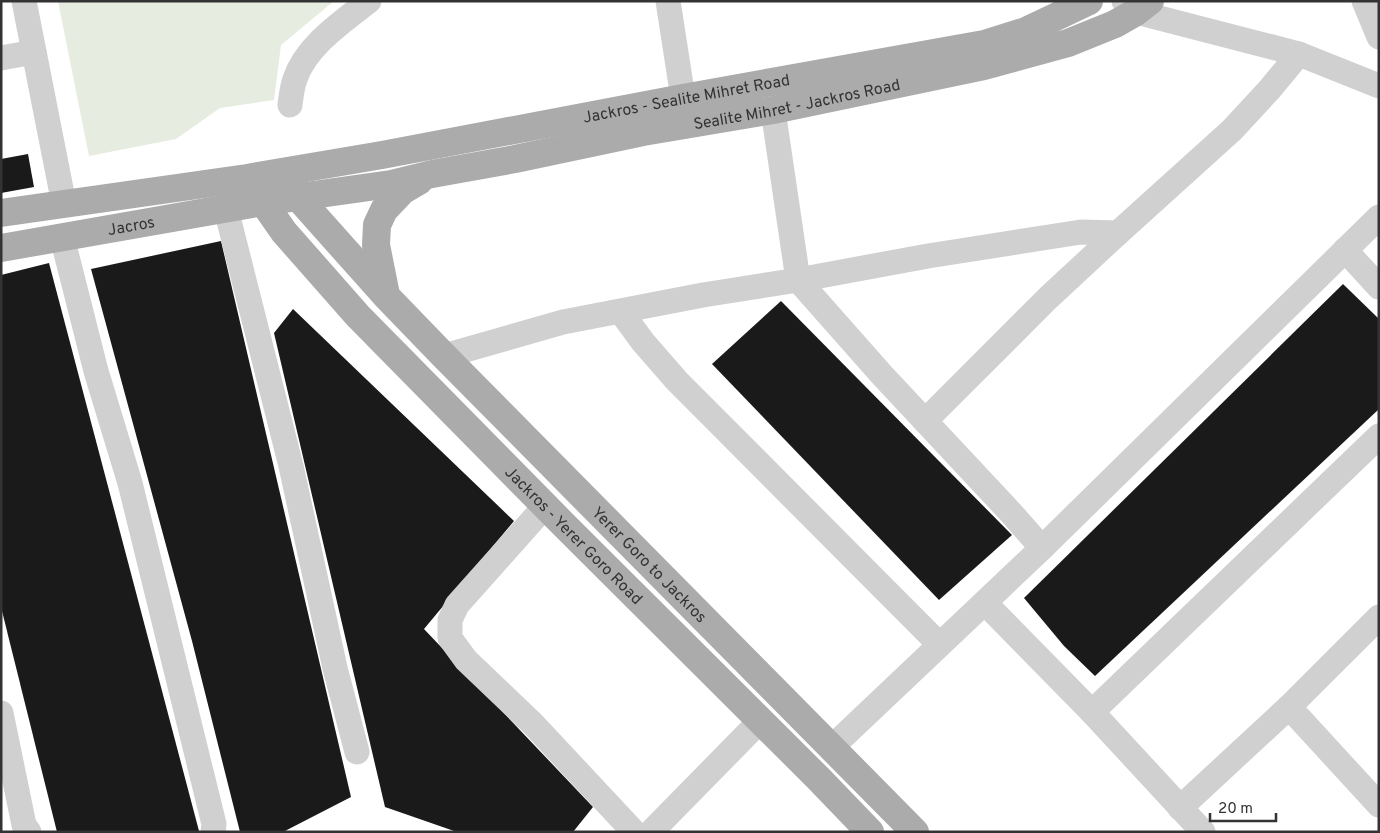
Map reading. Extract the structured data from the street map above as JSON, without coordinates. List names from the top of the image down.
{
  "streets": {
    "main road": [
      "Jackros - Sealite Mihret Road",
      "Sealite Mihret - Jackros Road",
      "Jacros",
      "Jackros - Yerer Goro Road",
      "Yerer Goro to Jackros"
    ]
  },
  "crossings": [
    ["Jackros - Sealite Mihret Road", "Jacros"],
    ["Jackros - Sealite Mihret Road", "Yerer Goro to Jackros"],
    ["Sealite Mihret - Jackros Road", "Jacros"],
    ["Jacros", "Jackros - Yerer Goro Road"],
    ["Jacros", "Yerer Goro to Jackros"]
  ],
  "scale_bar": "20 m"
}
